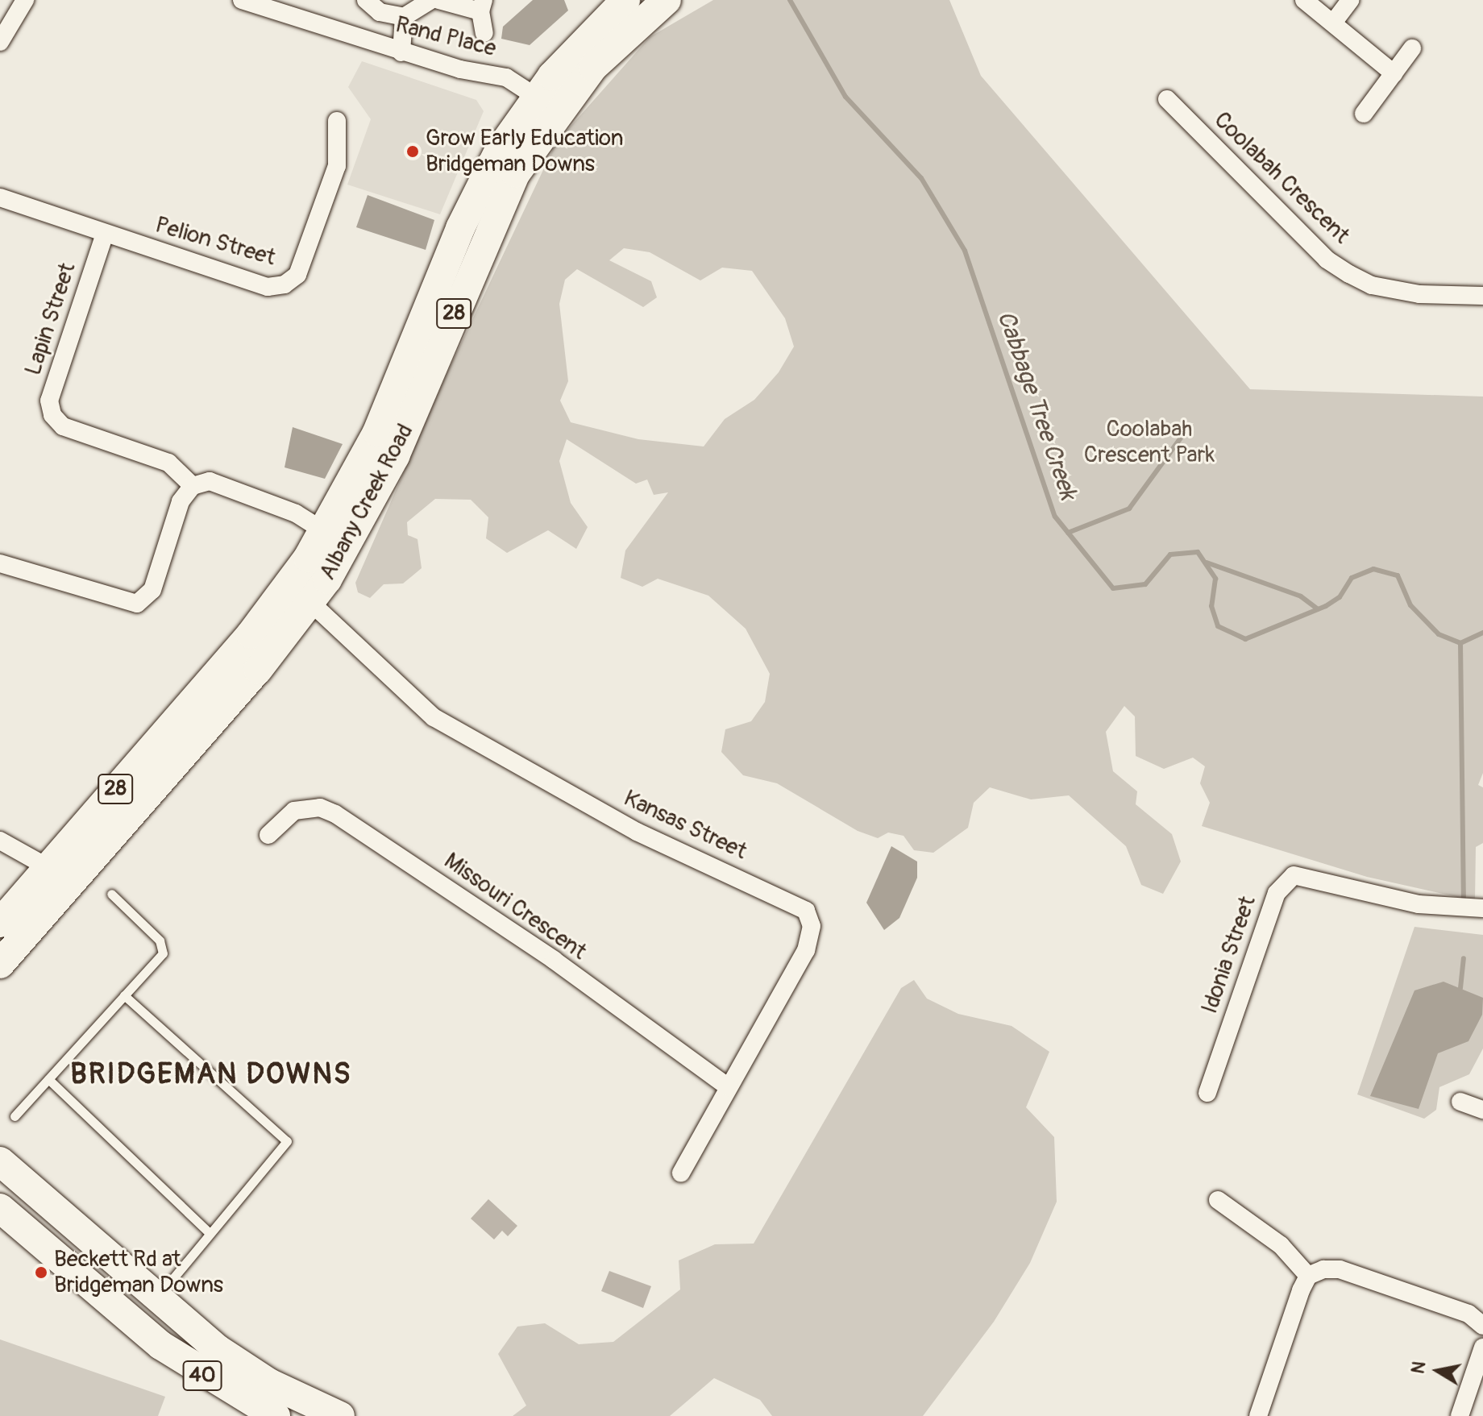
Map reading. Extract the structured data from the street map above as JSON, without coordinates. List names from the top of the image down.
{
  "streets": {
    "main road": ["28", "Albany Creek Road", "40"],
    "street": [
      "Rand Place",
      "Coolabah Crescent",
      "Pelion Street",
      "Lapin Street",
      "Kansas Street",
      "Missouri Crescent",
      "Idonia Street"
    ]
  },
  "crossings": [
    ["Rand Place", "Albany Creek Road"],
    ["Pelion Street", "Lapin Street"],
    ["Albany Creek Road", "Kansas Street"],
    ["Kansas Street", "Missouri Crescent"]
  ],
  "districts": ["BRIDGEMAN DOWNS"],
  "water": ["Cabbage Tree Creek"],
  "parks": ["Coolabah Crescent Park"],
  "places": ["Grow Early Education Bridgeman Downs", "Beckett Rd at Bridgeman Downs"],
  "north": "left"
}
